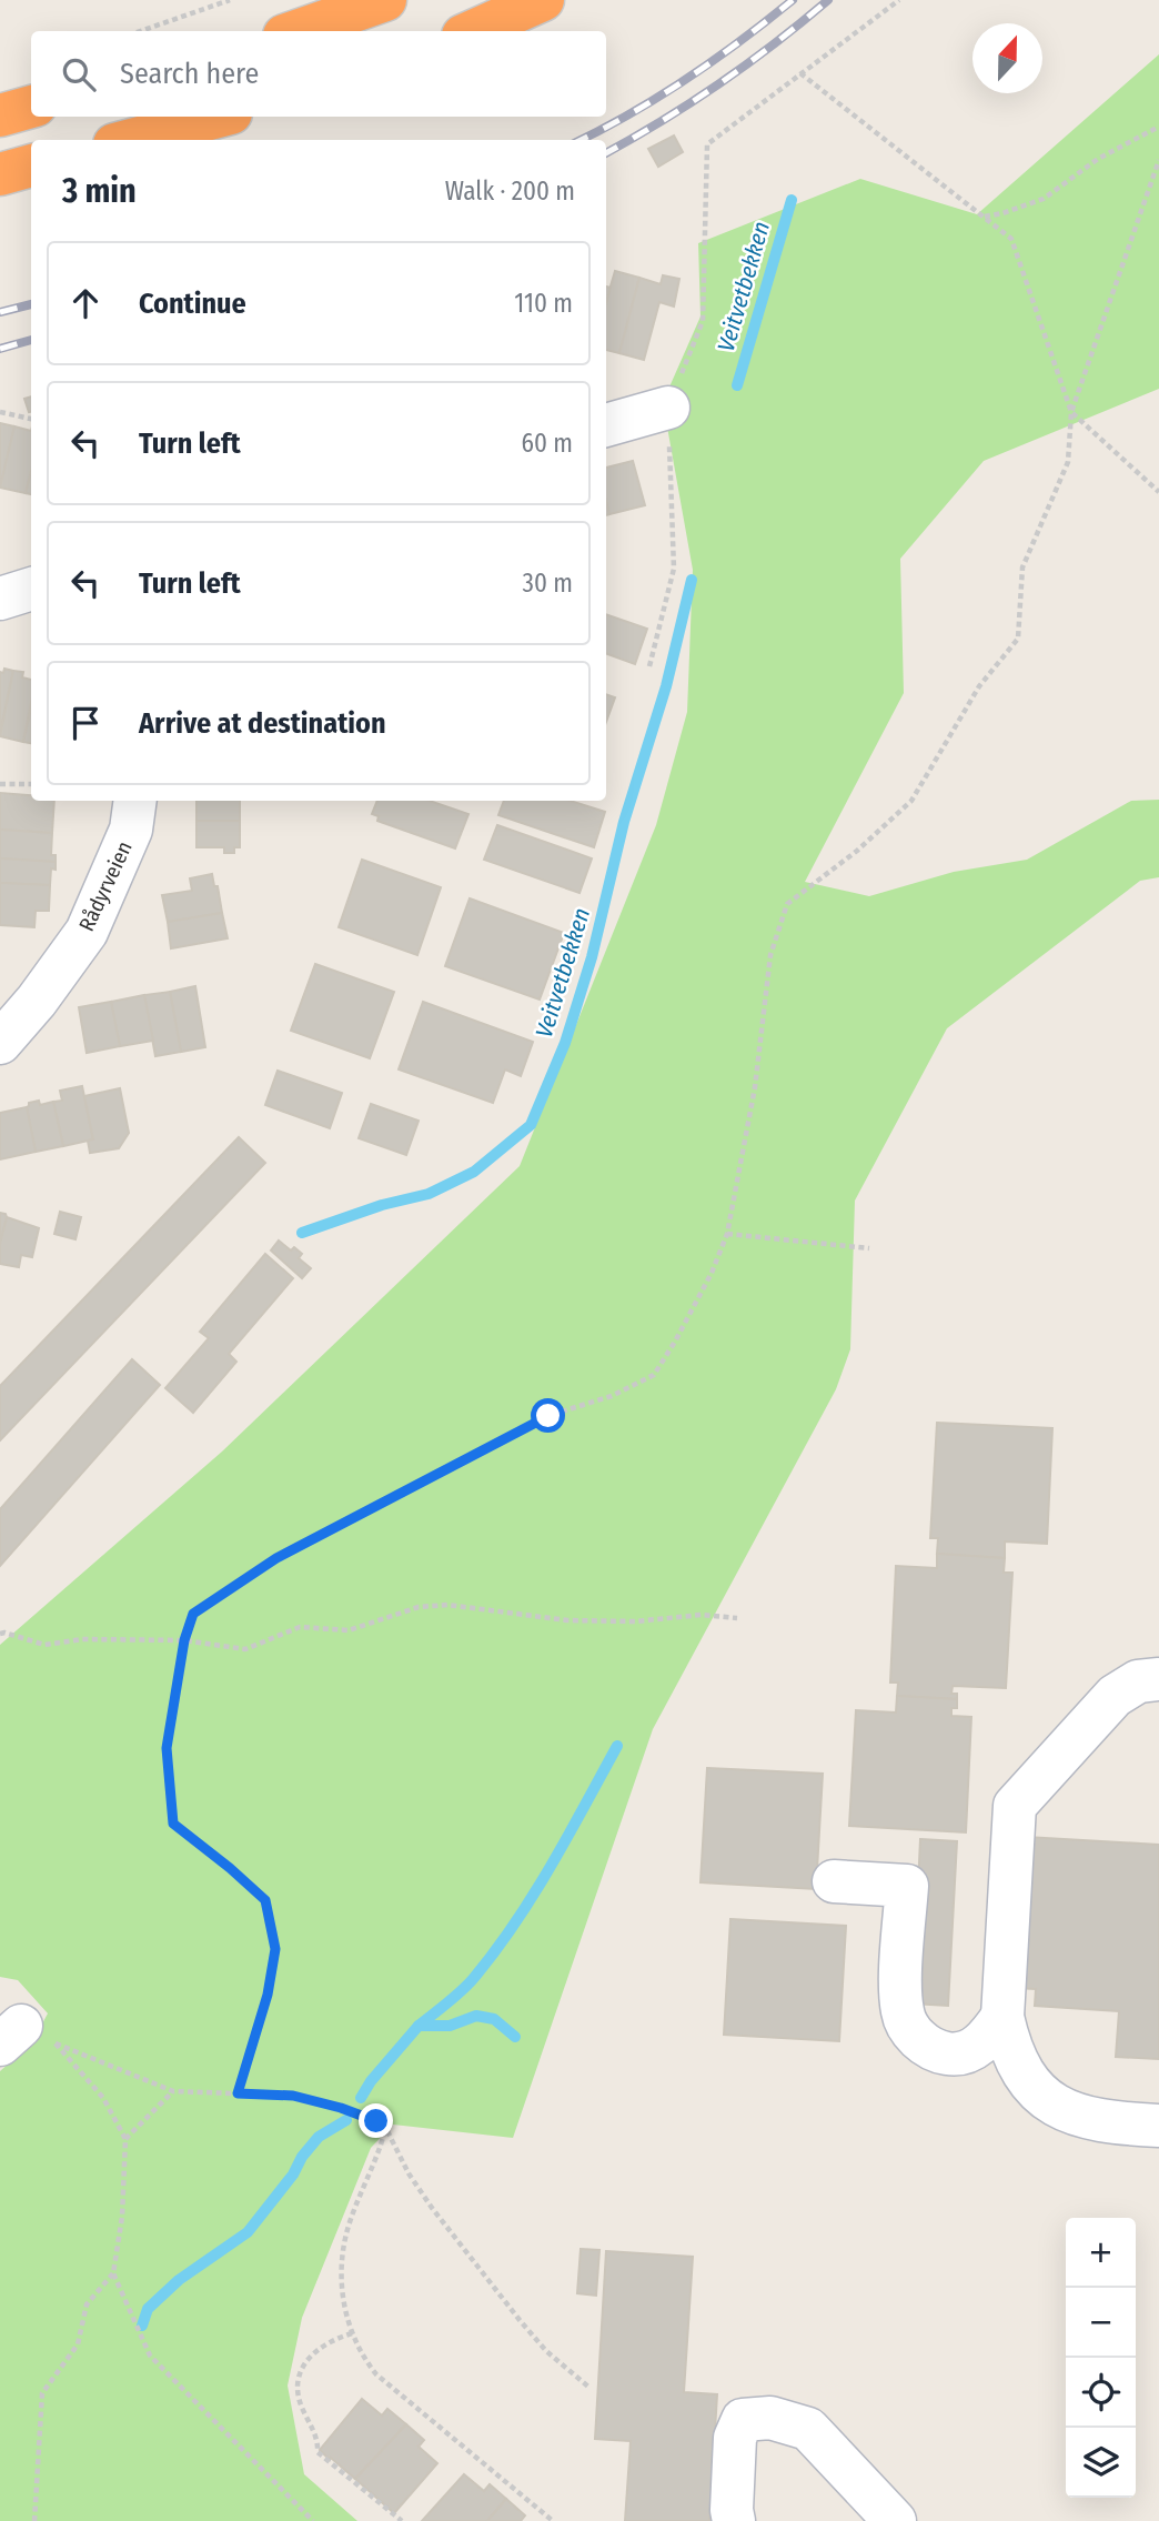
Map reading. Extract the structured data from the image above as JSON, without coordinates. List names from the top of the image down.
{
  "streets": {
    "street": ["Rådyrveien"]
  },
  "water": ["Veitvetbekken"],
  "north": "top",
  "page": {
    "search": "Search here",
    "heading": ["3 min", "Walk · 200 m"],
    "list": [
      ["Continue", "110 m"],
      ["Turn left", "60 m"],
      ["Turn left", "30 m"],
      "Arrive at destination"
    ],
    "map_buttons": ["+", "−"]
  }
}
